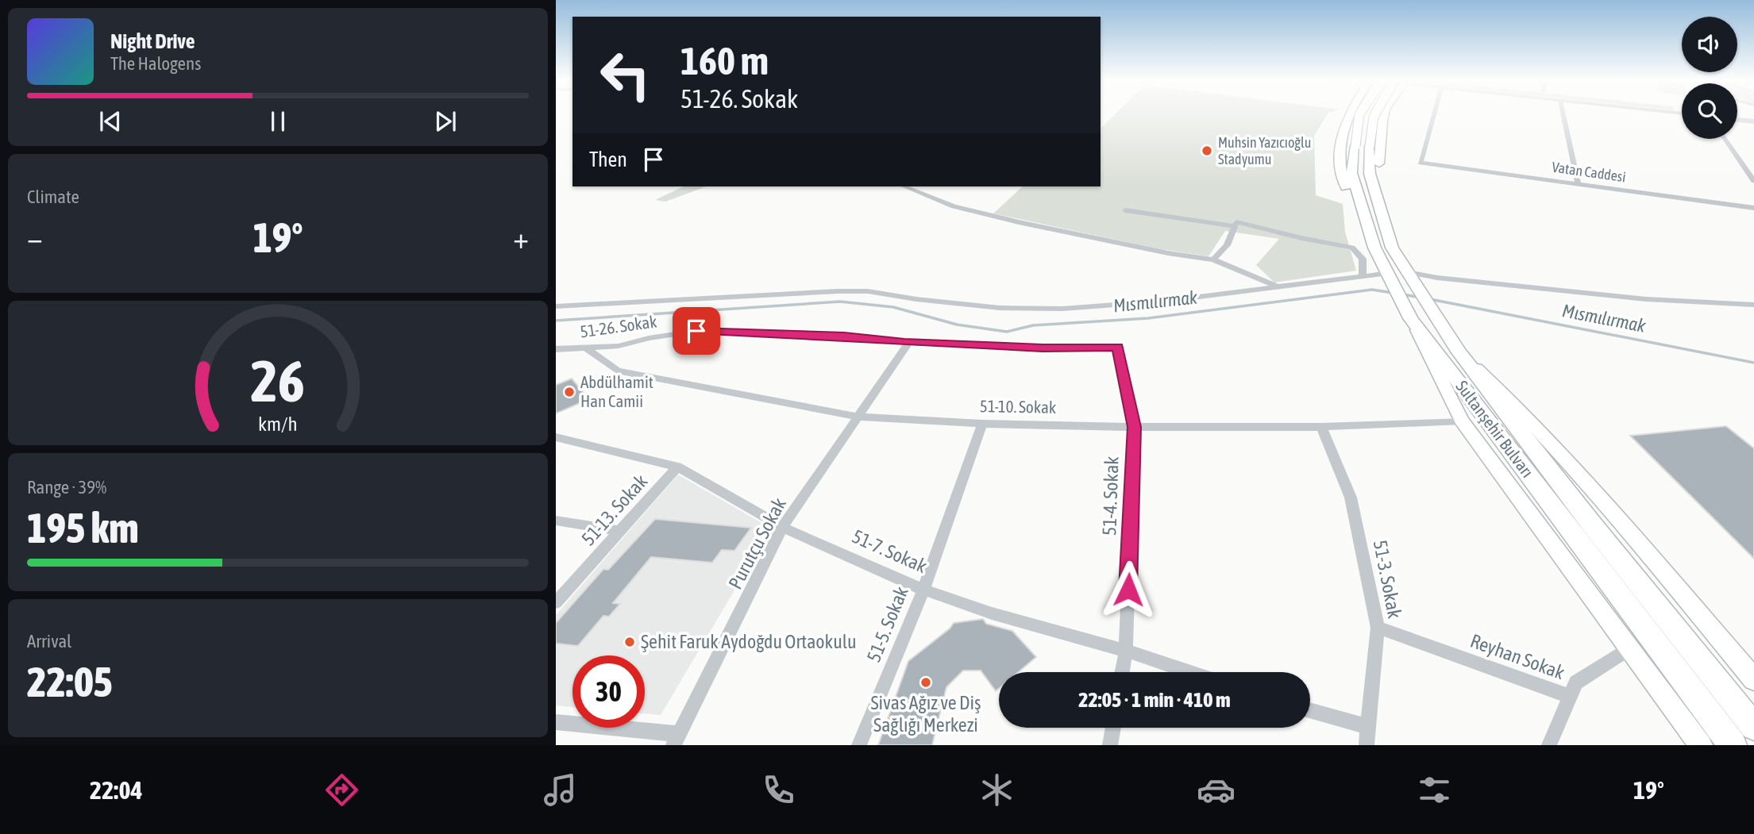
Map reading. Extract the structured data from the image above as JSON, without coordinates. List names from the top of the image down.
{
  "streets": {
    "highway": ["Sultanşehir Bulvarı"],
    "street": [
      "Vatan Caddesi",
      "51-26. Sokak",
      "51-10. Sokak",
      "51-4. Sokak",
      "51-13. Sokak",
      "Purutçu Sokak",
      "51-7. Sokak",
      "51-3. Sokak",
      "51-5. Sokak",
      "Reyhan Sokak"
    ]
  },
  "crossings": [
    ["51-26. Sokak", "51-10. Sokak"],
    ["51-26. Sokak", "51-4. Sokak"],
    ["51-26. Sokak", "Purutçu Sokak"],
    ["51-10. Sokak", "51-4. Sokak"],
    ["51-10. Sokak", "Purutçu Sokak"],
    ["51-10. Sokak", "51-3. Sokak"],
    ["51-10. Sokak", "51-5. Sokak"],
    ["51-4. Sokak", "51-7. Sokak"],
    ["51-13. Sokak", "51-7. Sokak"],
    ["Purutçu Sokak", "51-7. Sokak"],
    ["51-7. Sokak", "51-5. Sokak"],
    ["51-3. Sokak", "Reyhan Sokak"]
  ],
  "water": ["Mısmılırmak"],
  "places": [
    "Muhsin Yazıcıoğlu Stadyumu",
    "Abdülhamit Han Camii",
    "Şehit Faruk Aydoğdu Ortaokulu",
    "Sivas Ağız ve Diş Sağlığı Merkezi"
  ],
  "page": {
    "turn": ["160 m", "51-26. Sokak"],
    "song": ["Night Drive", "The Halogens"],
    "then": "Then",
    "tile": [
      "Climate",
      ["Range · 39%", "195 km"],
      ["Arrival", "22:05"]
    ],
    "heat": ["−", "19°", "+"],
    "limit": "30",
    "trip": "22:05 · 1 min · 410 m",
    "tabs": ["22:04", "19°"],
    "gauge": ["26", "km/h"]
  }
}
